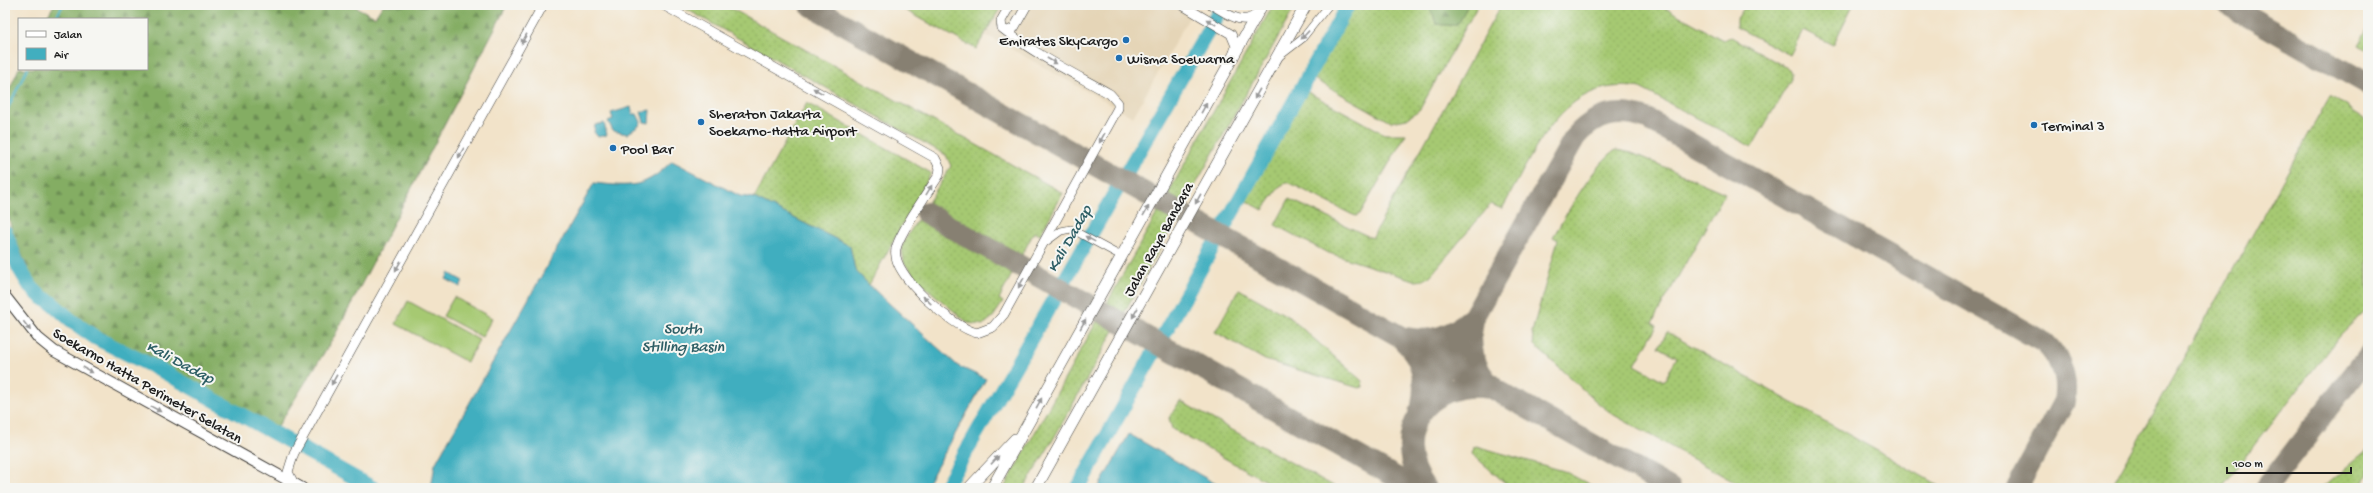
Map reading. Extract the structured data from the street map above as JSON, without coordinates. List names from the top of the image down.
{
  "streets": {
    "main road": ["Jalan Raya Bandara", "Soekarno Hatta Perimeter Selatan"]
  },
  "one_way": ["Soekarno Hatta Perimeter Selatan"],
  "water": ["Kali Dadap", "South Stilling Basin"],
  "places": [
    "Emirates SkyCargo",
    "Wisma Soewarna",
    "Sheraton Jakarta Soekarno-Hatta Airport",
    "Terminal 3",
    "Pool Bar"
  ],
  "legend": ["Jalan", "Air"],
  "scale_bar": "100 m"
}
